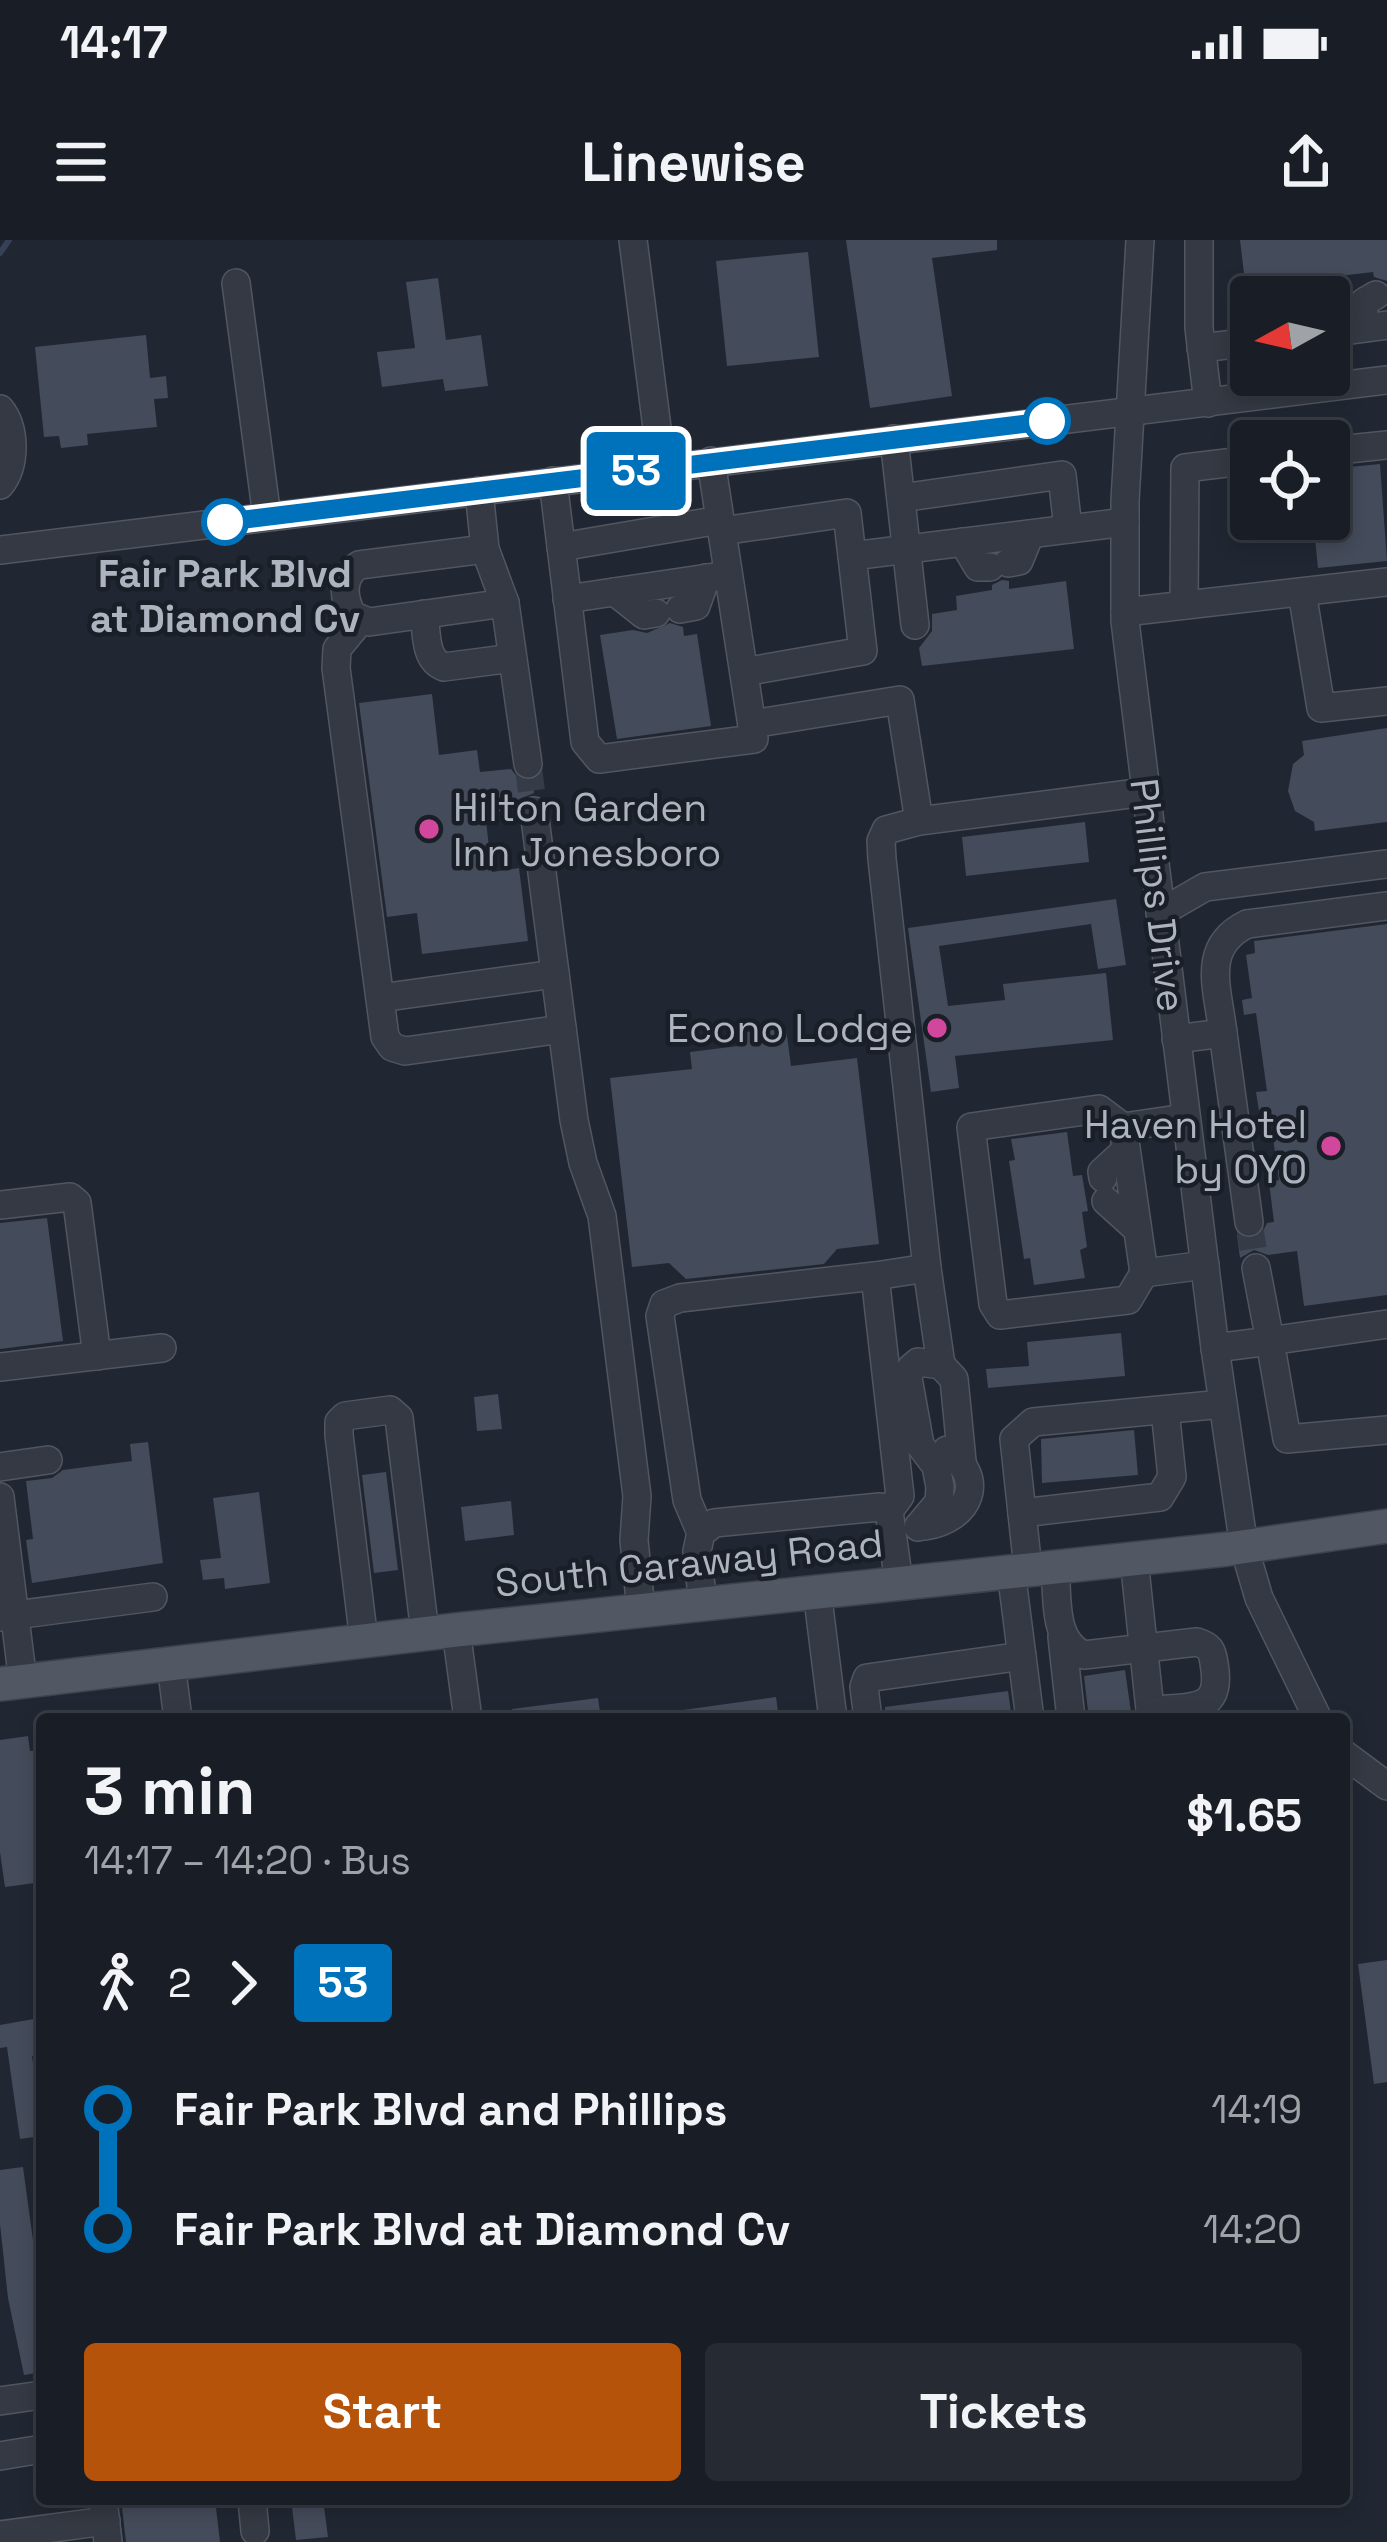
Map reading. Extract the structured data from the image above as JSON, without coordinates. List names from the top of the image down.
{
  "streets": {
    "main road": ["South Caraway Road"],
    "street": ["Phillips Drive"]
  },
  "crossings": [
    ["Phillips Drive", "South Caraway Road"]
  ],
  "places": [
    "Fair Park Blvd at Diamond Cv",
    "Hilton Garden Inn Jonesboro",
    "Econo Lodge",
    "Haven Hotel by OYO"
  ],
  "lines": ["bus line 53"],
  "north": "left",
  "page": {
    "status": "14:17",
    "header": "Linewise",
    "on_map": "53",
    "heading": ["3 min", "14:17 – 14:20 · Bus", "$1.65"],
    "legs": ["2", "53"],
    "list": [
      {
        "name": "Fair Park Blvd and Phillips",
        "value": "14:19"
      },
      {
        "name": "Fair Park Blvd at Diamond Cv",
        "value": "14:20"
      }
    ],
    "buttons": ["Start", "Tickets"]
  }
}
